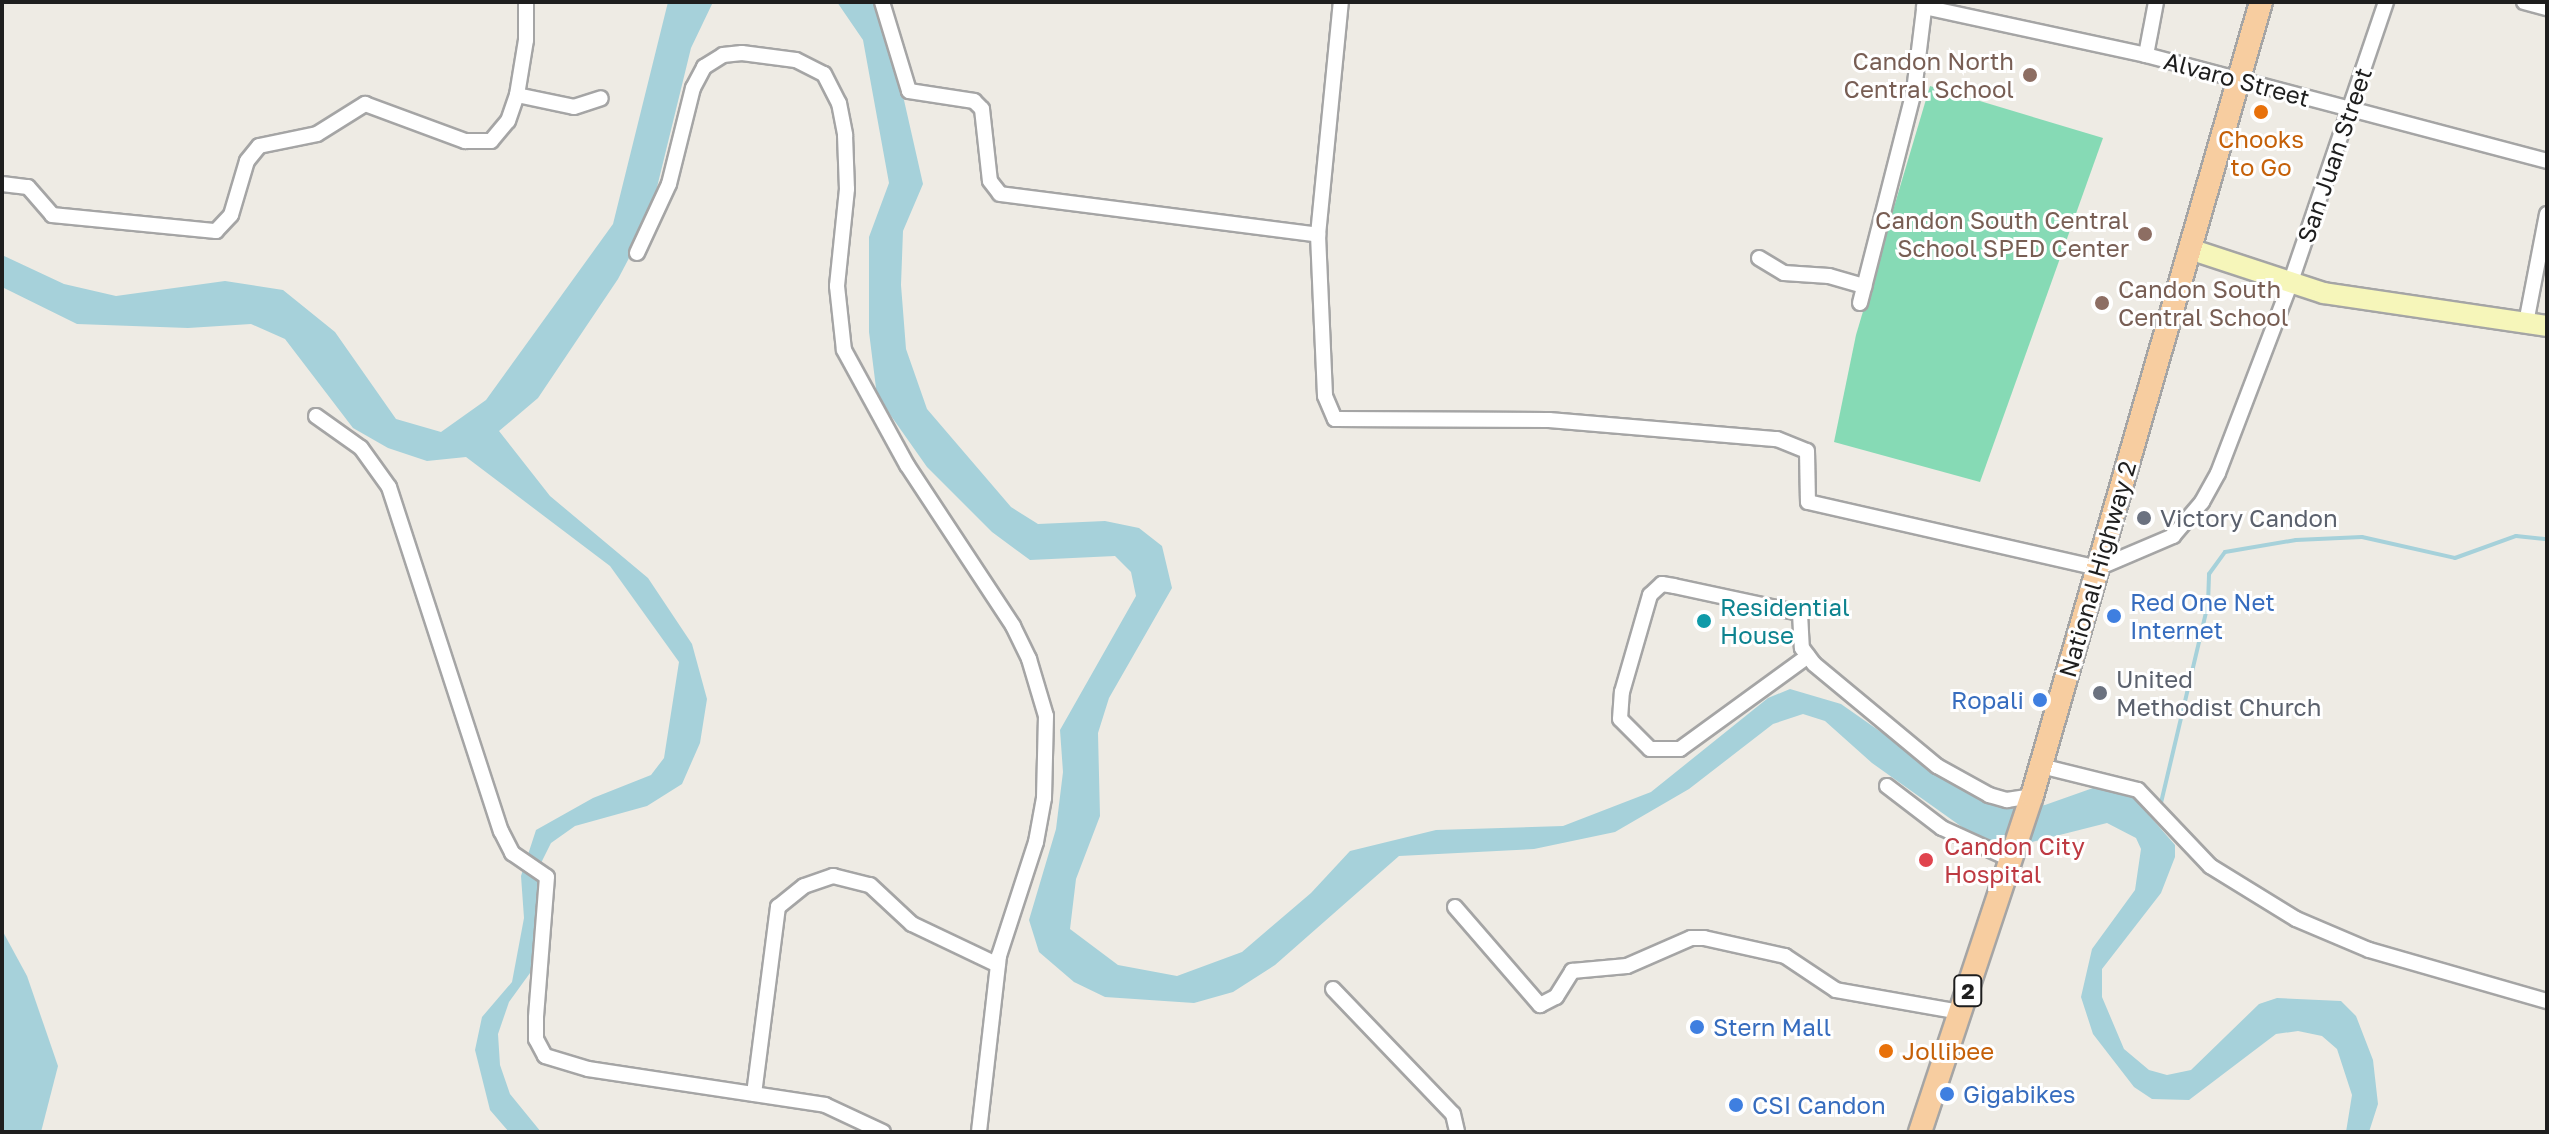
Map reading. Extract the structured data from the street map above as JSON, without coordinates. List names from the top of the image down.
{
  "streets": {
    "main road": ["National Highway 2", "2"],
    "street": ["Alvaro Street", "San Juan Street"]
  },
  "crossings": [
    ["Alvaro Street", "San Juan Street"],
    ["Alvaro Street", "National Highway 2"],
    ["San Juan Street", "National Highway 2"]
  ],
  "places": [
    "Candon North Central School",
    "Chooks to Go",
    "Candon South Central School SPED Center",
    "Candon South Central School",
    "Victory Candon",
    "Red One Net Internet",
    "Residential House",
    "United Methodist Church",
    "Ropali",
    "Candon City Hospital",
    "Stern Mall",
    "Jollibee",
    "Gigabikes",
    "CSI Candon"
  ]
}
